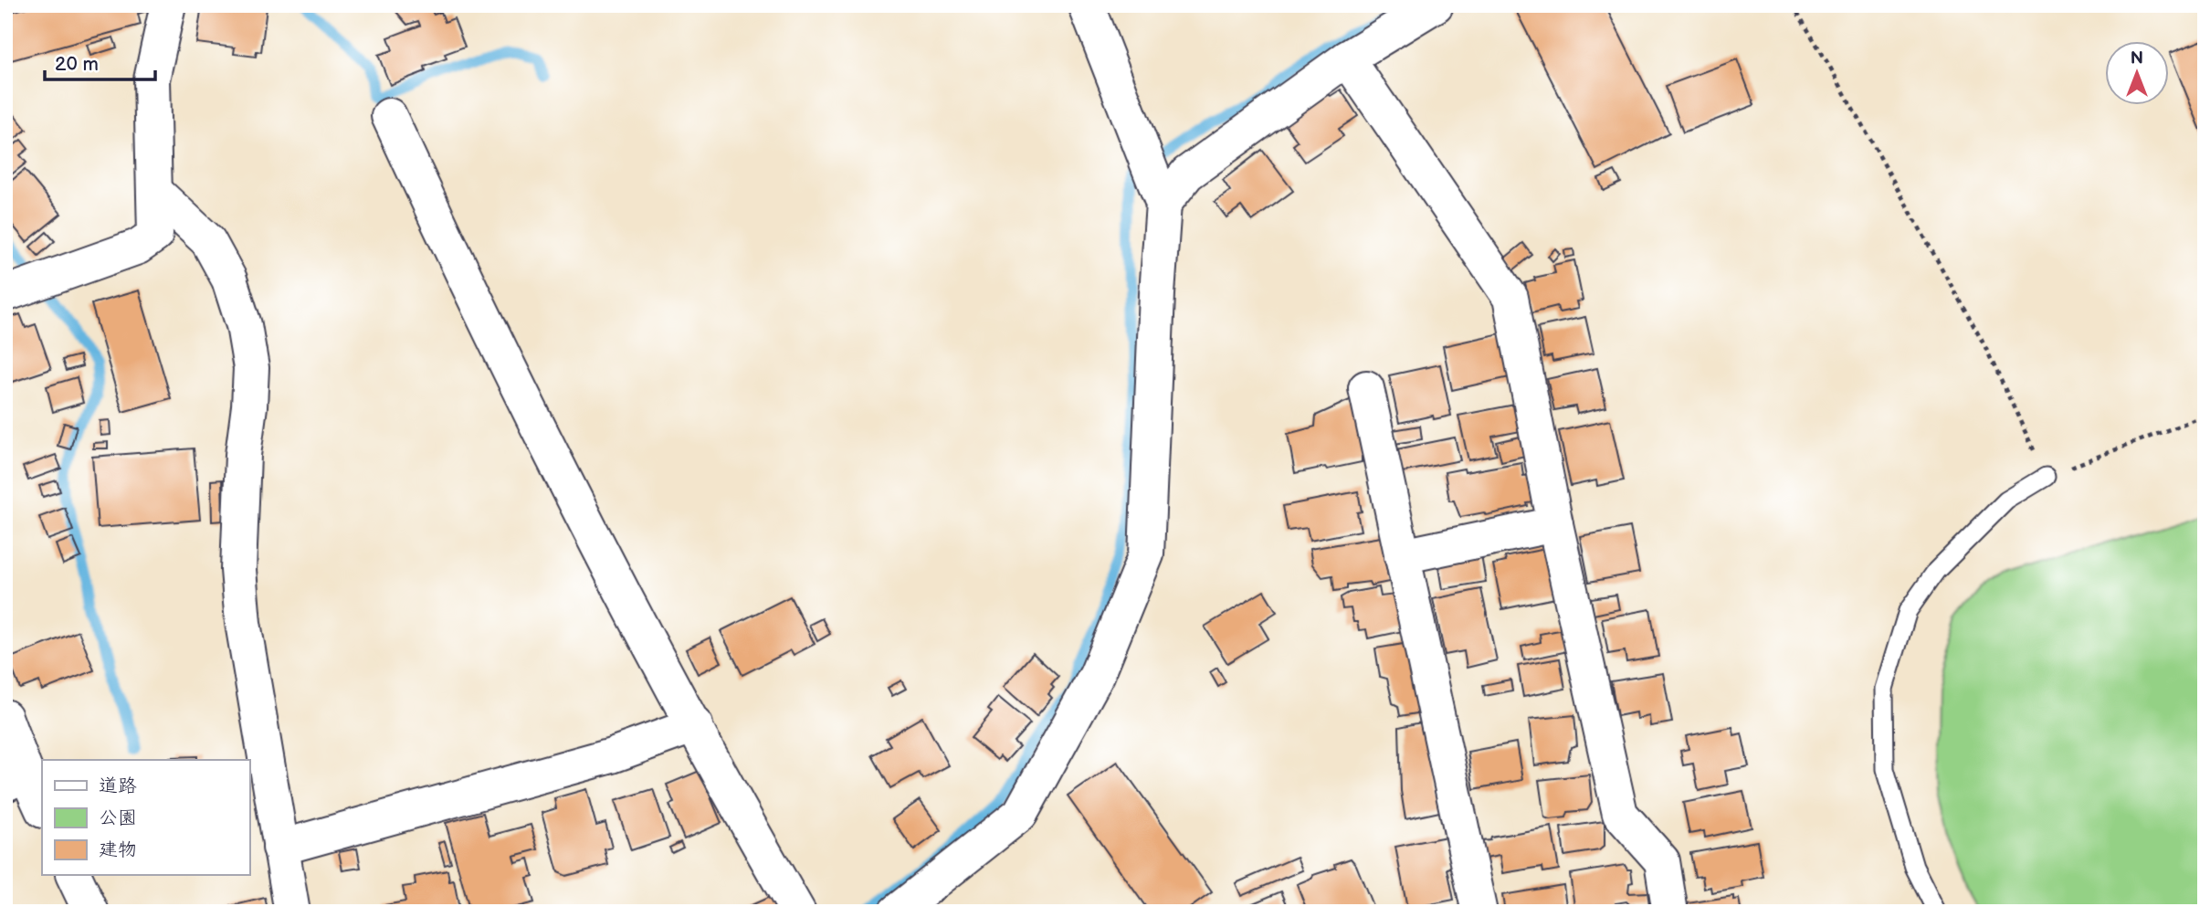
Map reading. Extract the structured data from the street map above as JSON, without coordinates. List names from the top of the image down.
{
  "legend": ["道路", "公園", "建物"],
  "scale_bar": "20 m",
  "north": "top"
}
